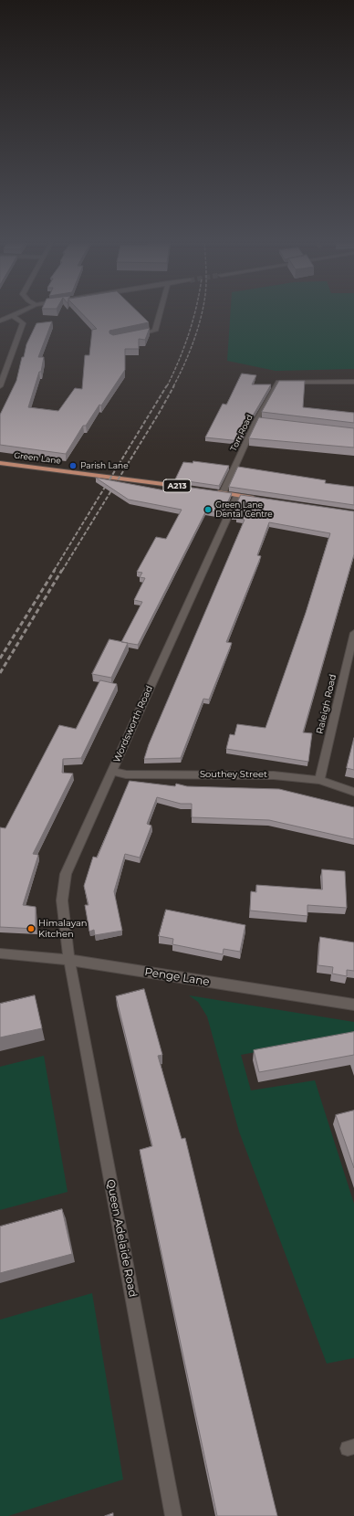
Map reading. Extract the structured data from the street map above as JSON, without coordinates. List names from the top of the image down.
{
  "streets": {
    "main road": ["Green Lane", "A213"],
    "street": [
      "Torr Road",
      "Raleigh Road",
      "Wordsworth Road",
      "Southey Street",
      "Penge Lane",
      "Queen Adelaide Road"
    ]
  },
  "crossings": [
    ["Raleigh Road", "Southey Street"],
    ["Wordsworth Road", "Southey Street"],
    ["Wordsworth Road", "Penge Lane"],
    ["Wordsworth Road", "Queen Adelaide Road"],
    ["Penge Lane", "Queen Adelaide Road"]
  ],
  "places": ["Parish Lane", "Green Lane Dental Centre", "Himalayan Kitchen"]
}
